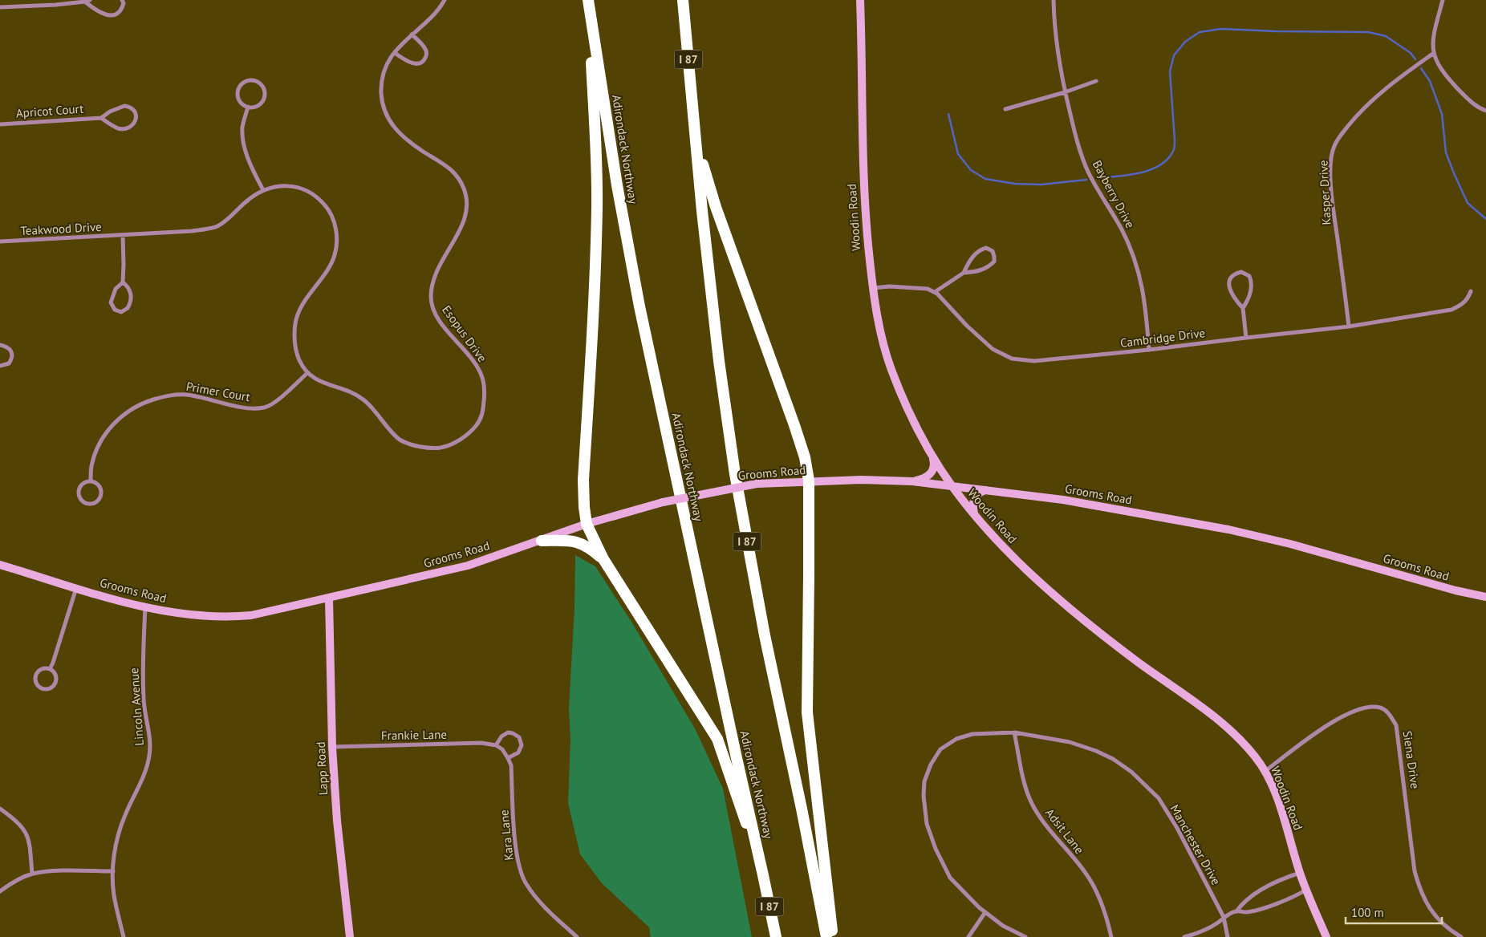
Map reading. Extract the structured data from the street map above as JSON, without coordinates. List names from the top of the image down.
{
  "streets": {
    "highway": ["I 87", "Adirondack Northway"],
    "street": [
      "Apricot Court",
      "Kasper Drive",
      "Bayberry Drive",
      "Woodin Road",
      "Teakwood Drive",
      "Esopus Drive",
      "Cambridge Drive",
      "Primer Court",
      "Grooms Road",
      "Lincoln Avenue",
      "Frankie Lane",
      "Siena Drive",
      "Lapp Road",
      "Adsit Lane",
      "Kara Lane",
      "Manchester Drive"
    ]
  },
  "crossings": [
    ["Kasper Drive", "Cambridge Drive"],
    ["Bayberry Drive", "Cambridge Drive"],
    ["Woodin Road", "Grooms Road"],
    ["Woodin Road", "Siena Drive"],
    ["Esopus Drive", "Primer Court"],
    ["Grooms Road", "Lincoln Avenue"],
    ["Grooms Road", "Lapp Road"],
    ["Frankie Lane", "Lapp Road"],
    ["Frankie Lane", "Kara Lane"],
    ["Adsit Lane", "Manchester Drive"]
  ],
  "scale_bar": "100 m"
}
